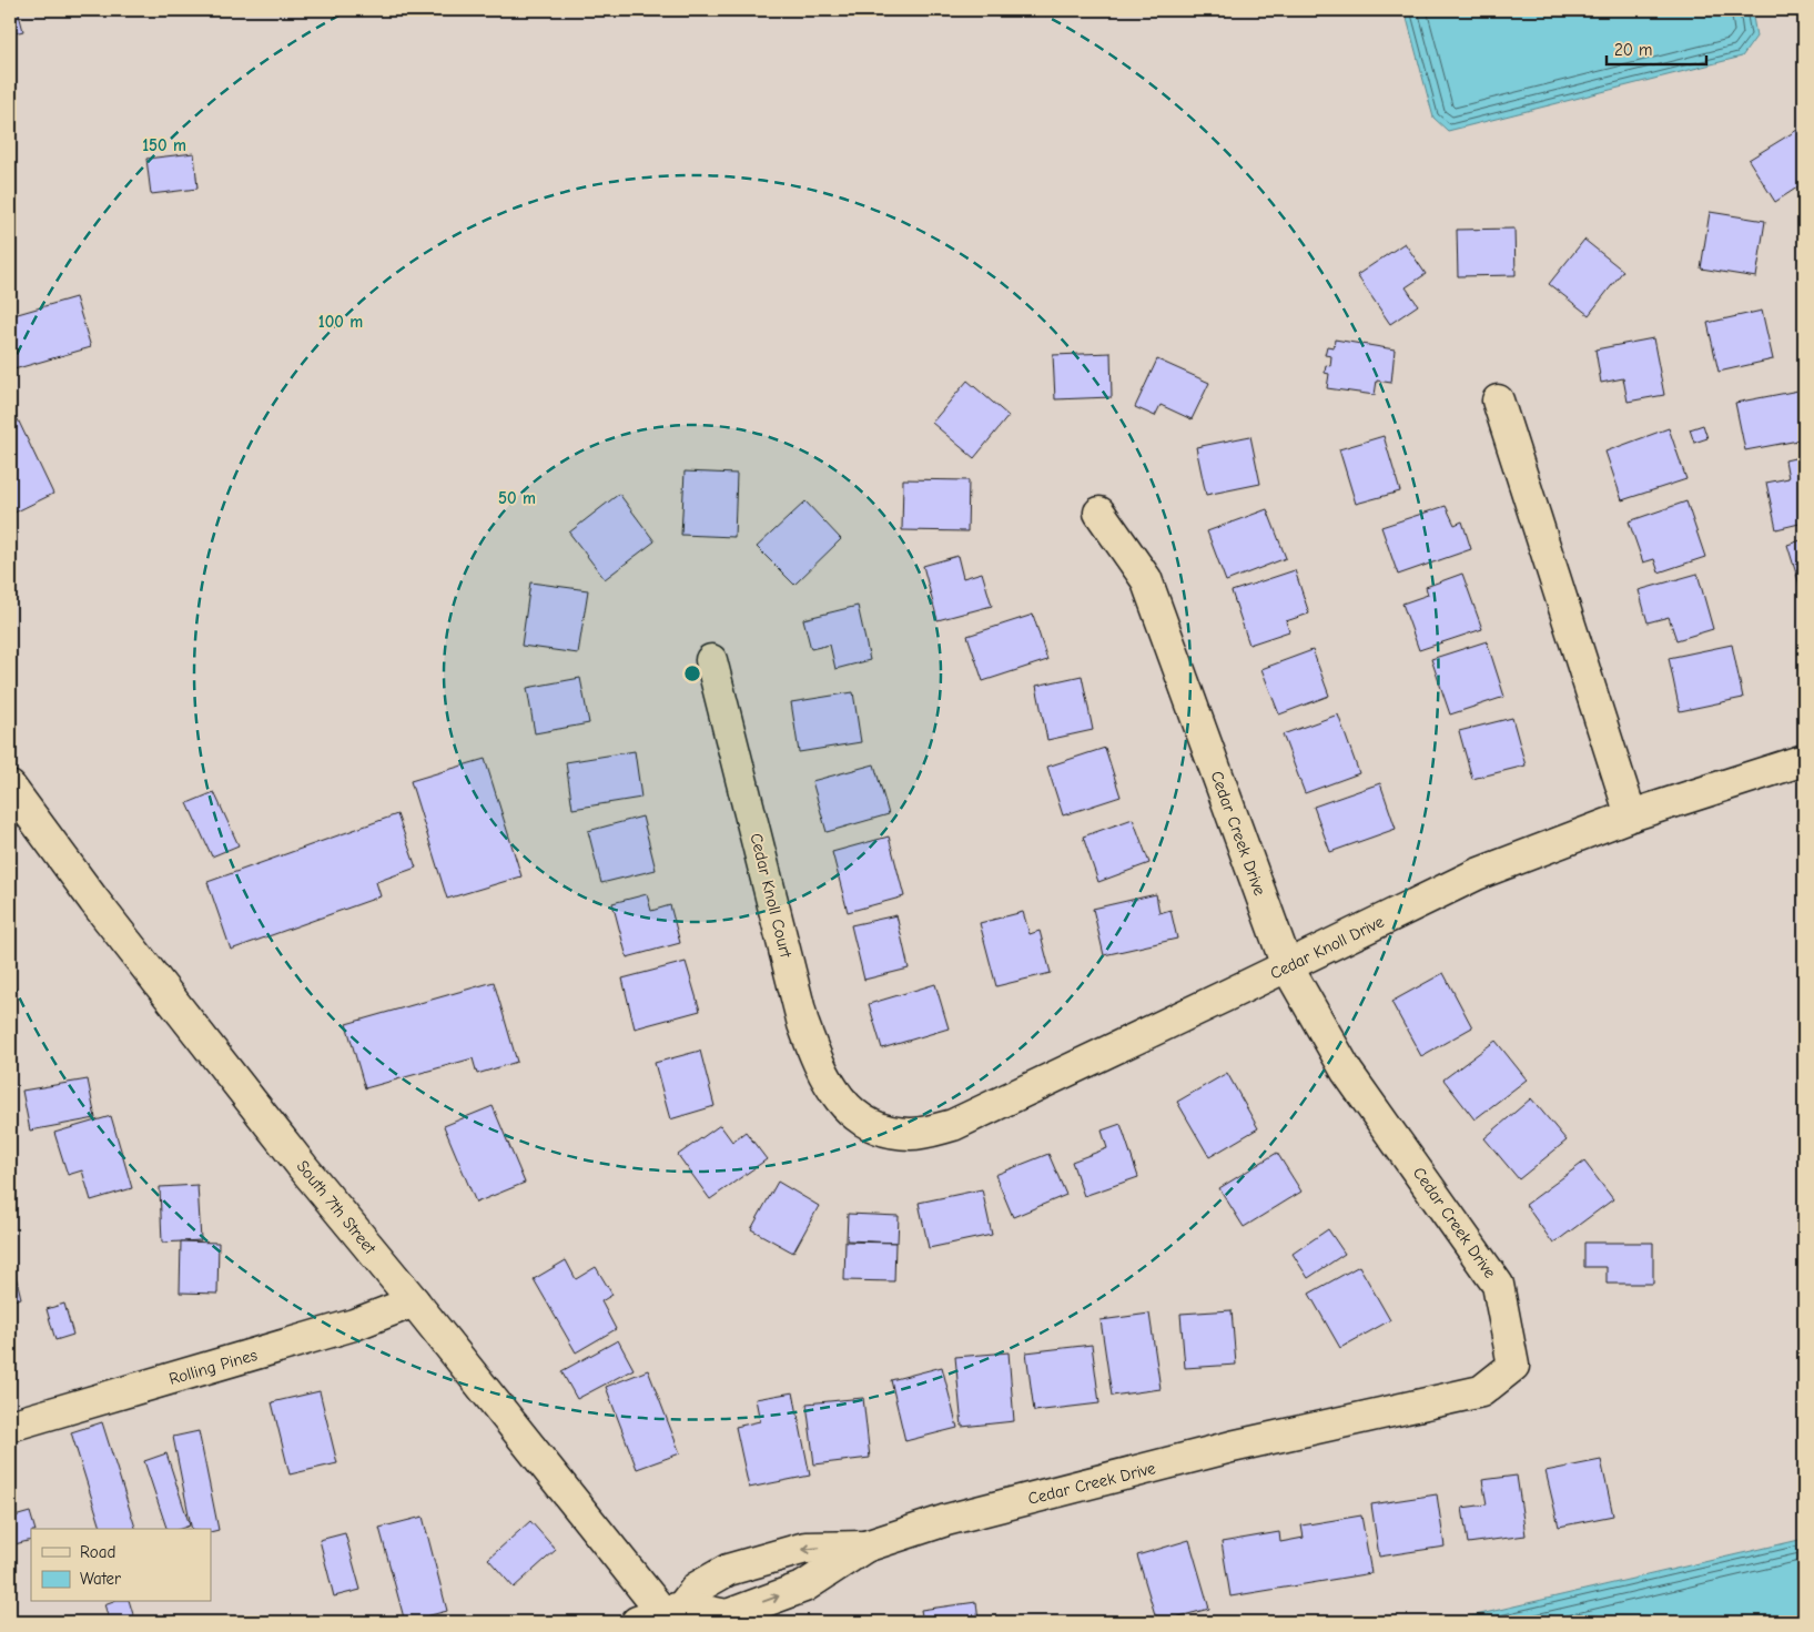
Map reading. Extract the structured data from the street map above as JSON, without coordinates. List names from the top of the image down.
{
  "streets": {
    "street": [
      "Cedar Creek Drive",
      "Cedar Knoll Court",
      "Cedar Knoll Drive",
      "South 7th Street",
      "Rolling Pines"
    ]
  },
  "crossings": [
    ["Cedar Creek Drive", "Cedar Knoll Drive"],
    ["Cedar Creek Drive", "South 7th Street"],
    ["Cedar Knoll Court", "Cedar Knoll Drive"],
    ["South 7th Street", "Rolling Pines"]
  ],
  "legend": ["Road", "Water"],
  "scale_bar": "20 m",
  "rings": ["150 m", "100 m", "50 m"]
}
